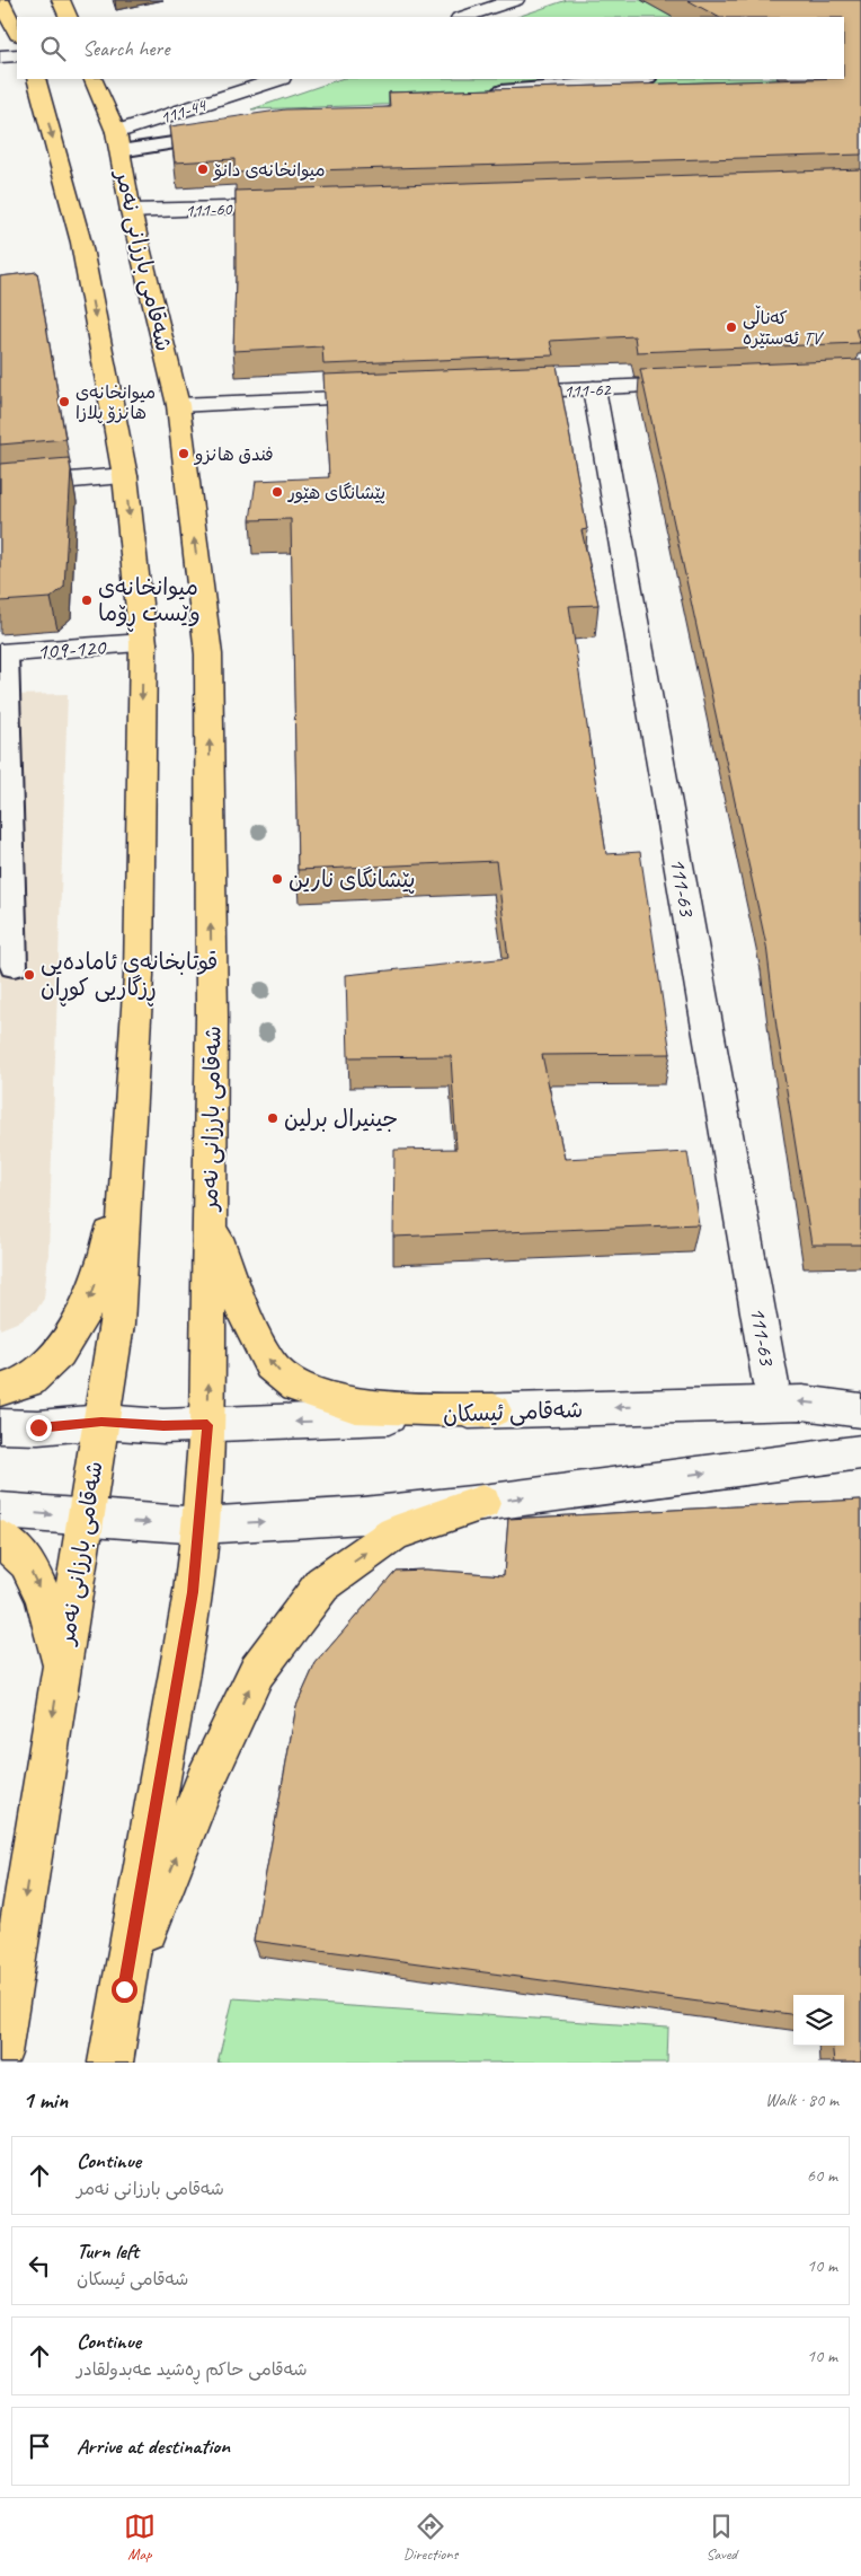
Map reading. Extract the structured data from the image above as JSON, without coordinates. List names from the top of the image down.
{
  "streets": {
    "main road": ["شەقامی بارزانی نەمر"],
    "street": [
      "111-44",
      "111-60",
      "111-62",
      "109-120",
      "111-63",
      "شەقامی ئیسکان"
    ]
  },
  "crossings": [
    ["111-44", "شەقامی بارزانی نەمر"],
    ["111-60", "شەقامی بارزانی نەمر"],
    ["شەقامی بارزانی نەمر", "109-120"],
    ["شەقامی بارزانی نەمر", "شەقامی ئیسکان"],
    ["111-62", "111-63"]
  ],
  "places": [
    "میوانخانەی دانۆ",
    "کەناڵی ئەستێرە TV",
    "میوانخانەی هانزۆ پلازا",
    "فندق هانزو",
    "پێشانگای هێور",
    "میوانخانەی وێست ڕۆما",
    "پێشانگای نارین",
    "قوتابخانەی ئامادەیی ڕزگاریی کوڕان",
    "جينيرال برلين"
  ],
  "page": {
    "search": "Search here",
    "heading": ["1 min", "Walk · 80 m"],
    "list": [
      ["Continue", "شەقامی بارزانی نەمر", "60 m"],
      ["Turn left", "شەقامی ئیسکان", "10 m"],
      ["Continue", "شەقامی حاکم ڕەشید عەبدولقادر", "10 m"],
      "Arrive at destination"
    ],
    "nav": ["Map", "Directions", "Saved"]
  }
}
